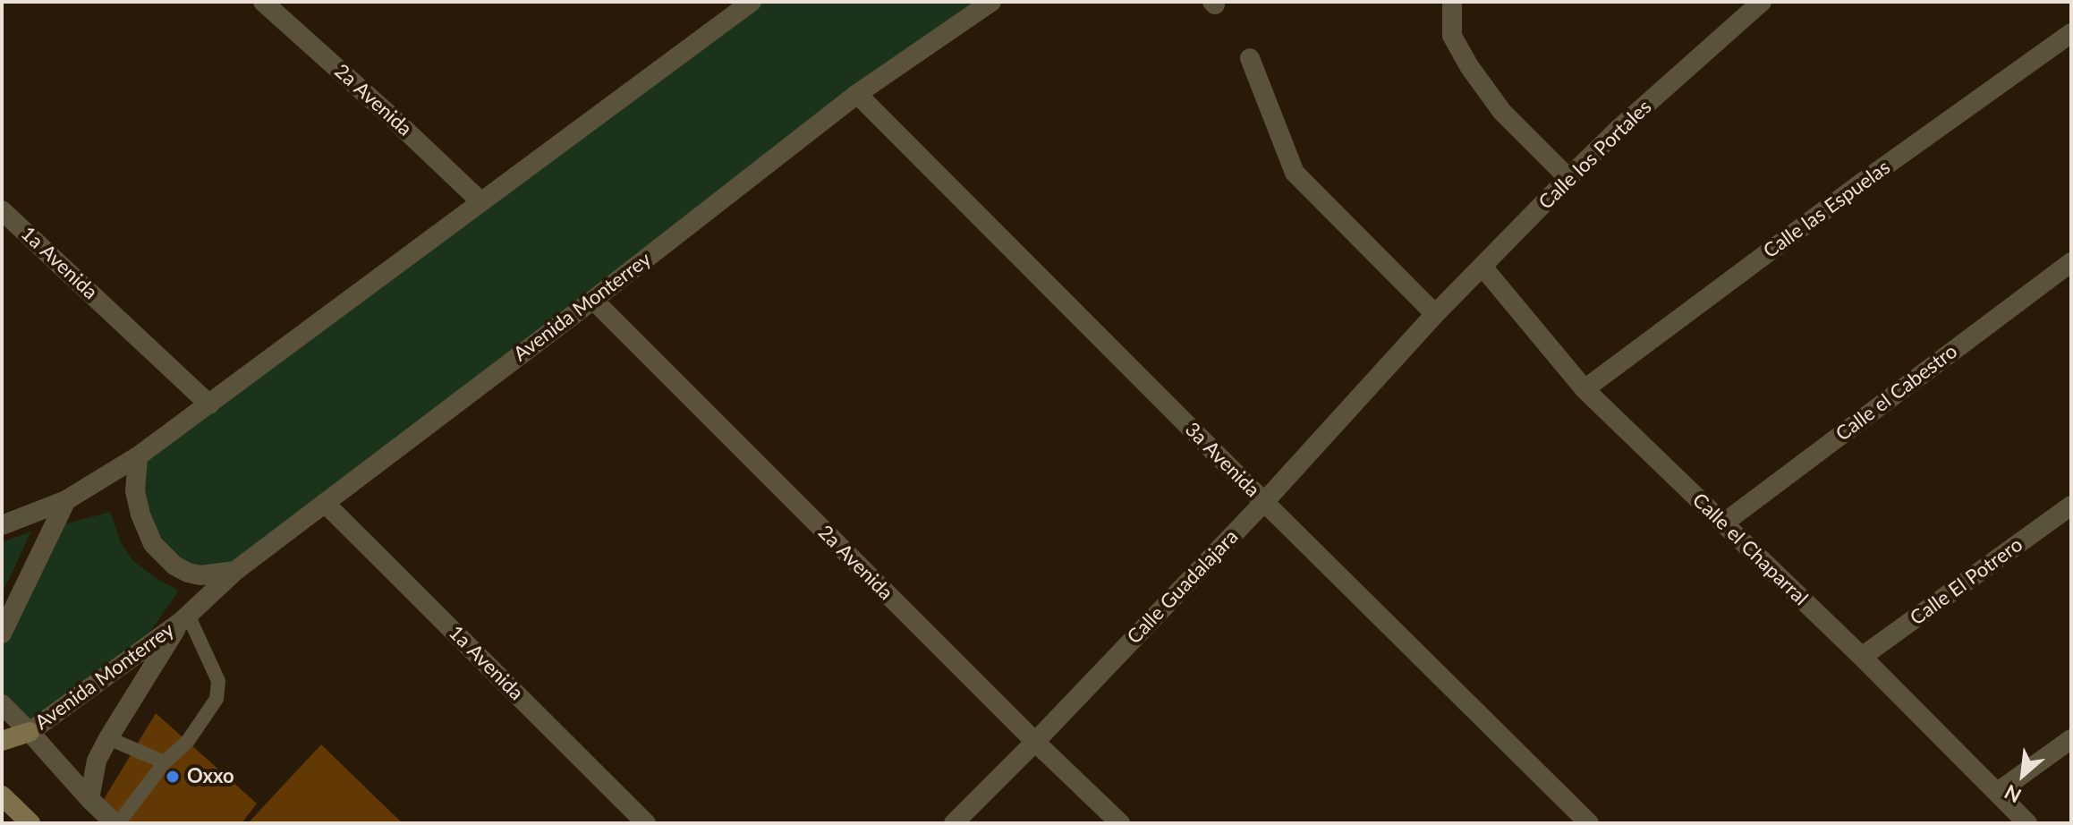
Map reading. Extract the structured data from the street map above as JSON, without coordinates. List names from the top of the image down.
{
  "streets": {
    "street": [
      "2a Avenida",
      "Calle los Portales",
      "Calle las Espuelas",
      "1a Avenida",
      "Avenida Monterrey",
      "Calle el Cabestro",
      "3a Avenida",
      "Calle el Chaparral",
      "Calle El Potrero",
      "Calle Guadalajara"
    ]
  },
  "crossings": [
    ["2a Avenida", "Avenida Monterrey"],
    ["2a Avenida", "Calle Guadalajara"],
    ["Calle los Portales", "Calle el Chaparral"],
    ["Calle los Portales", "Calle Guadalajara"],
    ["Calle las Espuelas", "Calle el Chaparral"],
    ["1a Avenida", "Avenida Monterrey"],
    ["Avenida Monterrey", "3a Avenida"],
    ["Calle el Cabestro", "Calle el Chaparral"],
    ["3a Avenida", "Calle Guadalajara"],
    ["Calle el Chaparral", "Calle El Potrero"]
  ],
  "places": ["Oxxo"],
  "north": "bottom left"
}
